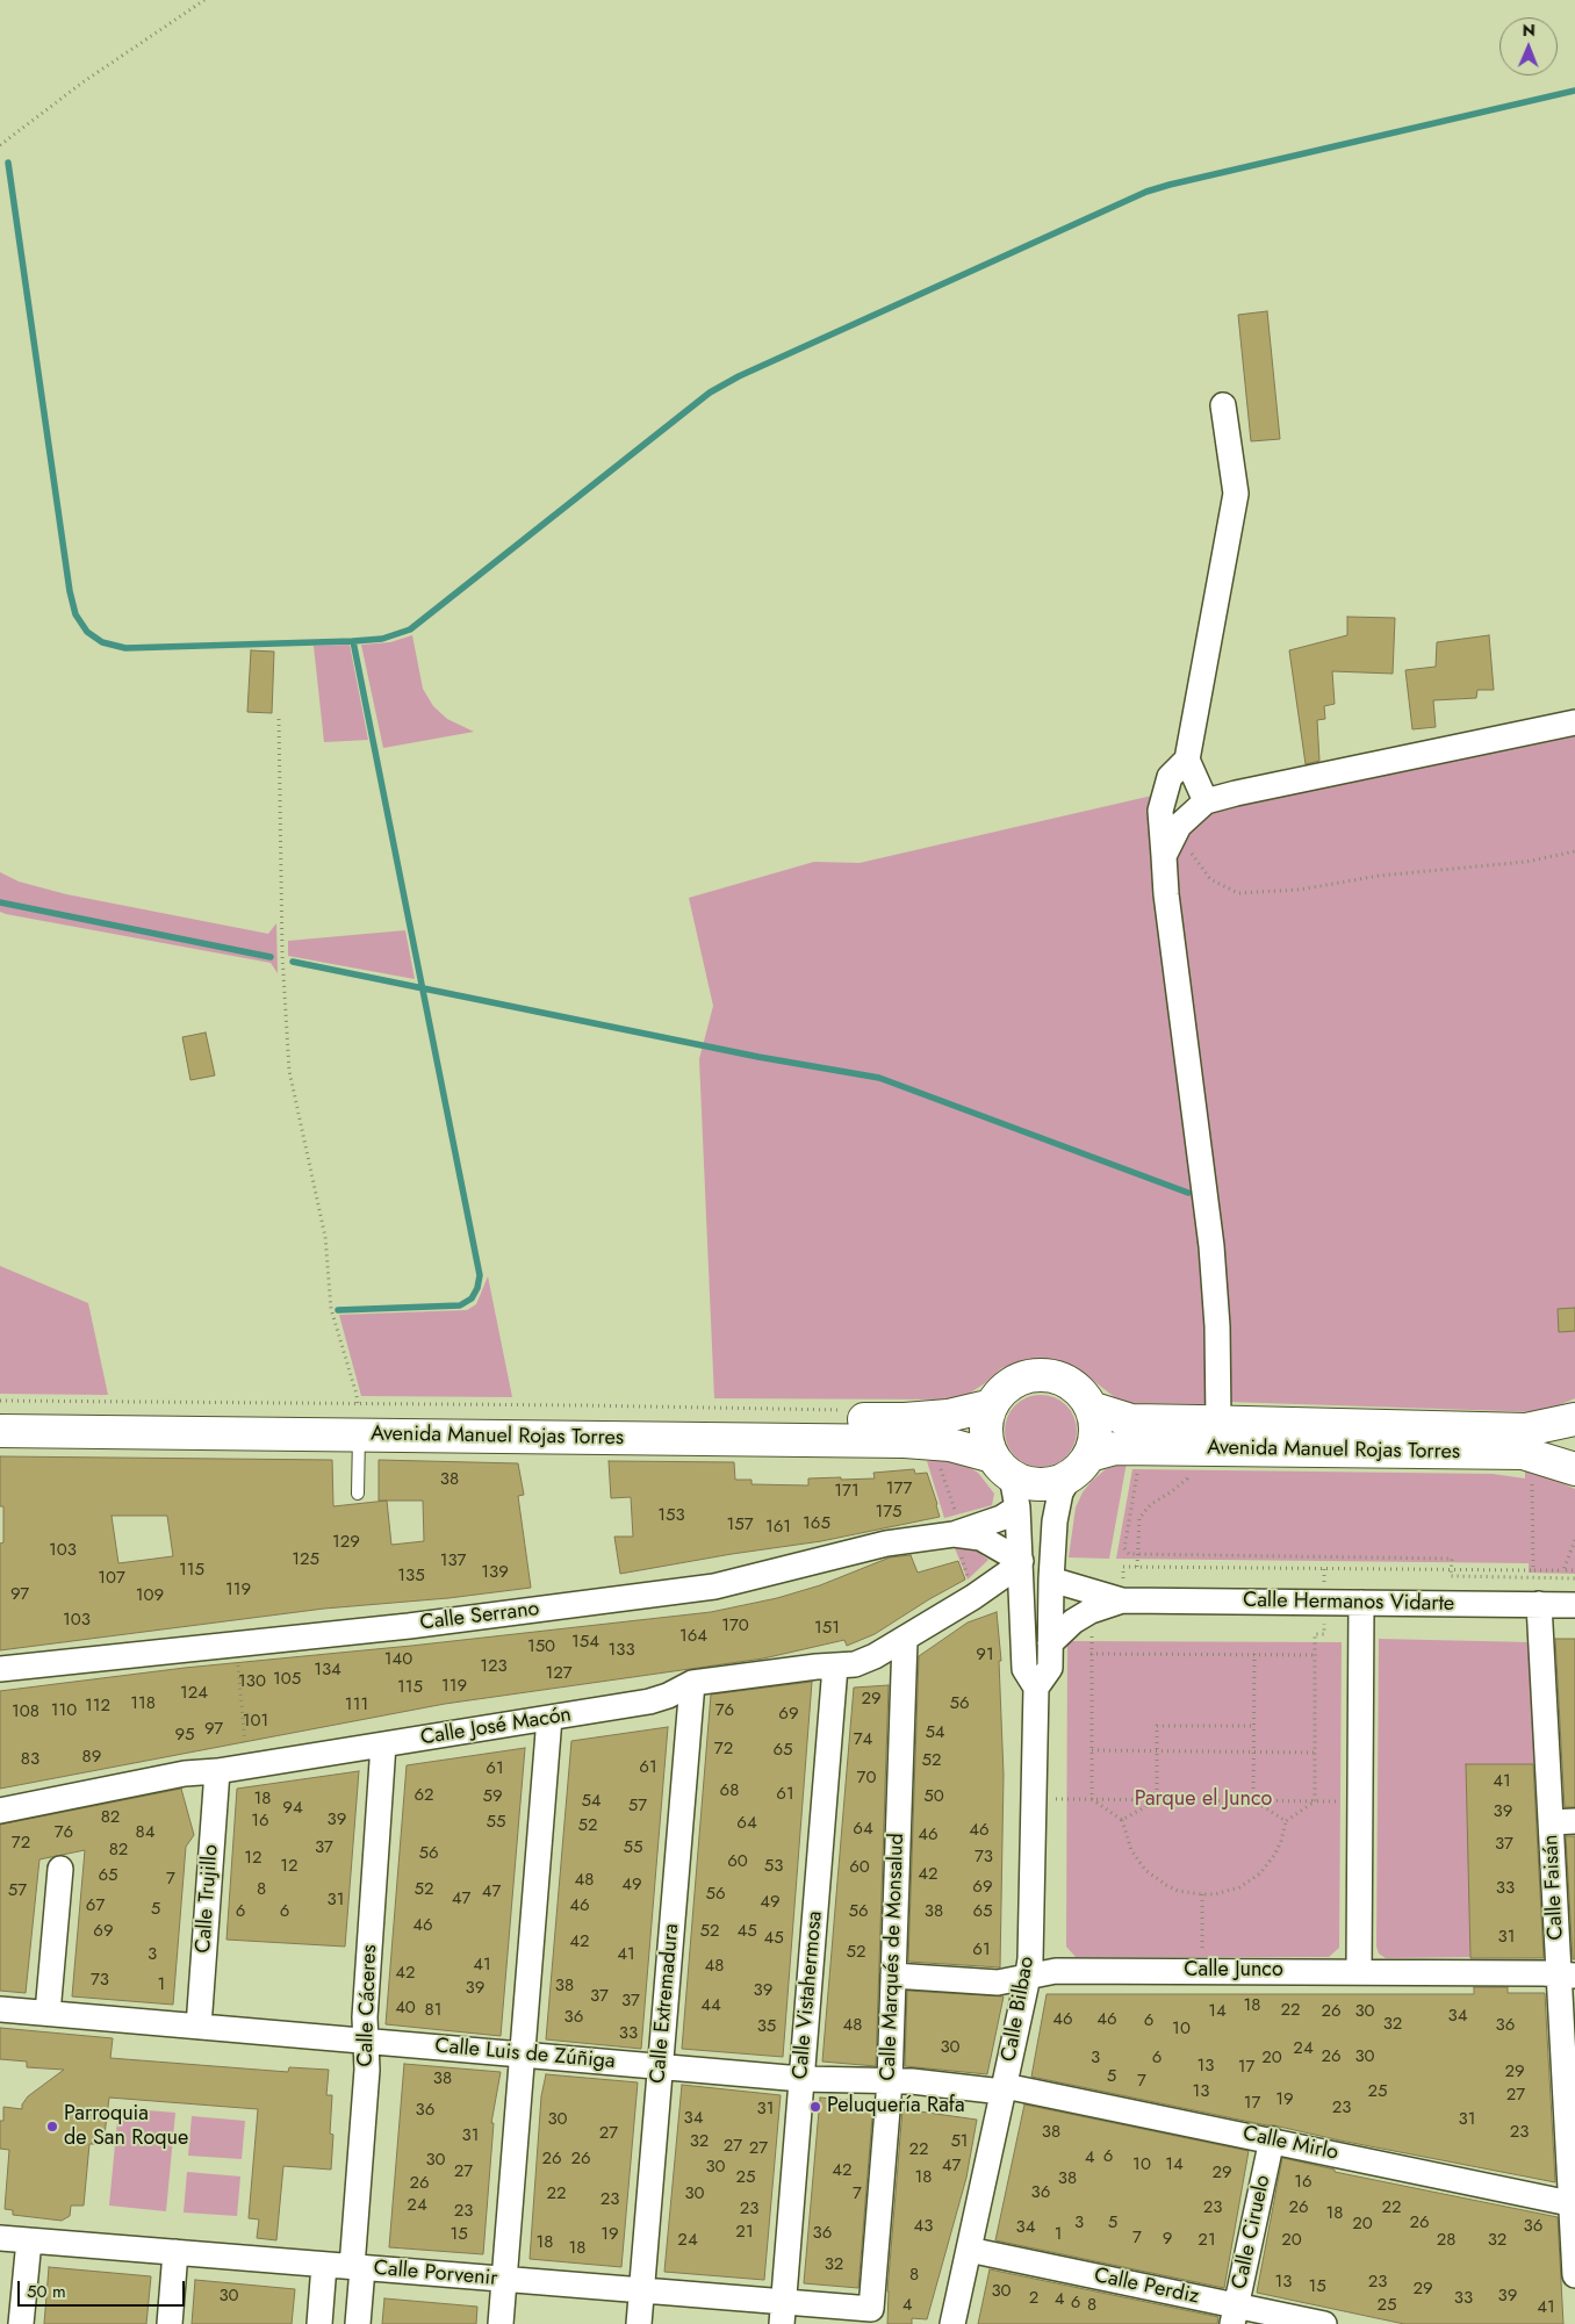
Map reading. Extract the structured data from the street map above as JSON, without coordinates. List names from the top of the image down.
{
  "streets": {
    "main road": ["Avenida Manuel Rojas Torres"],
    "street": [
      "Calle Hermanos Vidarte",
      "Calle Serrano",
      "Calle José Macón",
      "Calle Faisán",
      "Calle Trujillo",
      "Calle Marqués de Monsalud",
      "Calle Junco",
      "Calle Vistahermosa",
      "Calle Extremadura",
      "Calle Cáceres",
      "Calle Bilbao",
      "Calle Luis de Zúñiga",
      "Calle Mirlo",
      "Calle Ciruelo",
      "Calle Porvenir",
      "Calle Perdiz"
    ]
  },
  "crossings": [
    ["Avenida Manuel Rojas Torres", "Calle Bilbao"],
    ["Calle Hermanos Vidarte", "Calle José Macón"],
    ["Calle Hermanos Vidarte", "Calle Faisán"],
    ["Calle Hermanos Vidarte", "Calle Bilbao"],
    ["Calle Serrano", "Calle José Macón"],
    ["Calle Serrano", "Calle Bilbao"],
    ["Calle José Macón", "Calle Trujillo"],
    ["Calle José Macón", "Calle Marqués de Monsalud"],
    ["Calle José Macón", "Calle Vistahermosa"],
    ["Calle José Macón", "Calle Extremadura"],
    ["Calle José Macón", "Calle Cáceres"],
    ["Calle José Macón", "Calle Bilbao"],
    ["Calle Faisán", "Calle Junco"],
    ["Calle Faisán", "Calle Mirlo"],
    ["Calle Trujillo", "Calle Luis de Zúñiga"],
    ["Calle Marqués de Monsalud", "Calle Junco"],
    ["Calle Marqués de Monsalud", "Calle Luis de Zúñiga"],
    ["Calle Marqués de Monsalud", "Calle Porvenir"],
    ["Calle Junco", "Calle Bilbao"],
    ["Calle Vistahermosa", "Calle Luis de Zúñiga"],
    ["Calle Vistahermosa", "Calle Porvenir"],
    ["Calle Extremadura", "Calle Luis de Zúñiga"],
    ["Calle Extremadura", "Calle Porvenir"],
    ["Calle Cáceres", "Calle Luis de Zúñiga"],
    ["Calle Cáceres", "Calle Porvenir"],
    ["Calle Bilbao", "Calle Luis de Zúñiga"],
    ["Calle Bilbao", "Calle Mirlo"],
    ["Calle Bilbao", "Calle Perdiz"],
    ["Calle Luis de Zúñiga", "Calle Mirlo"],
    ["Calle Mirlo", "Calle Ciruelo"],
    ["Calle Ciruelo", "Calle Perdiz"]
  ],
  "parks": ["Parque el Junco"],
  "places": ["Peluquería Rafa", "Parroquia de San Roque"],
  "house_numbers": [
    "38",
    "177",
    "171",
    "175",
    "153",
    "165",
    "157",
    "161",
    "129",
    "103",
    "125",
    "137",
    "115",
    "139",
    "135",
    "107",
    "119",
    "97",
    "109",
    "103",
    "170",
    "151",
    "164",
    "154",
    "150",
    "133",
    "91",
    "140",
    "123",
    "134",
    "127",
    "105",
    "130",
    "119",
    "115",
    "124",
    "29",
    "118",
    "56",
    "111",
    "112",
    "110",
    "76",
    "108",
    "69",
    "101",
    "97",
    "54",
    "95",
    "74",
    "72",
    "65",
    "89",
    "83",
    "52",
    "61",
    "61",
    "70",
    "41",
    "68",
    "61",
    "62",
    "59",
    "50",
    "18",
    "54",
    "57",
    "94",
    "39",
    "82",
    "39",
    "16",
    "55",
    "64",
    "52",
    "64",
    "46",
    "76",
    "84",
    "46",
    "72",
    "37",
    "37",
    "55",
    "82",
    "56",
    "73",
    "12",
    "60",
    "12",
    "53",
    "60",
    "42",
    "65",
    "7",
    "48",
    "49",
    "69",
    "33",
    "8",
    "52",
    "57",
    "47",
    "56",
    "47",
    "31",
    "49",
    "67",
    "46",
    "5",
    "6",
    "6",
    "56",
    "38",
    "65",
    "46",
    "69",
    "52",
    "45",
    "31",
    "45",
    "42",
    "61",
    "52",
    "3",
    "41",
    "41",
    "48",
    "42",
    "73",
    "1",
    "38",
    "39",
    "39",
    "37",
    "37",
    "44",
    "18",
    "40",
    "81",
    "22",
    "14",
    "26",
    "30",
    "34",
    "36",
    "46",
    "46",
    "6",
    "32",
    "48",
    "36",
    "35",
    "10",
    "33",
    "30",
    "24",
    "26",
    "30",
    "3",
    "6",
    "20",
    "13",
    "17",
    "29",
    "5",
    "38",
    "7",
    "13",
    "25",
    "27",
    "19",
    "17",
    "23",
    "31",
    "36",
    "34",
    "30",
    "31",
    "38",
    "23",
    "27",
    "31",
    "32",
    "51",
    "27",
    "27",
    "22",
    "6",
    "4",
    "26",
    "26",
    "30",
    "10",
    "14",
    "47",
    "30",
    "42",
    "27",
    "29",
    "25",
    "18",
    "38",
    "16",
    "26",
    "36",
    "22",
    "30",
    "7",
    "23",
    "24",
    "23",
    "26",
    "22",
    "23",
    "23",
    "18",
    "3",
    "5",
    "26",
    "20",
    "43",
    "36",
    "34",
    "21",
    "36",
    "15",
    "19",
    "1",
    "7",
    "9",
    "24",
    "21",
    "20",
    "28",
    "32",
    "18",
    "18",
    "32",
    "8",
    "13",
    "23",
    "15",
    "29",
    "30",
    "30",
    "39",
    "2",
    "33",
    "4",
    "6",
    "4",
    "8",
    "25",
    "41"
  ],
  "scale_bar": "50 m",
  "north": "top"
}
